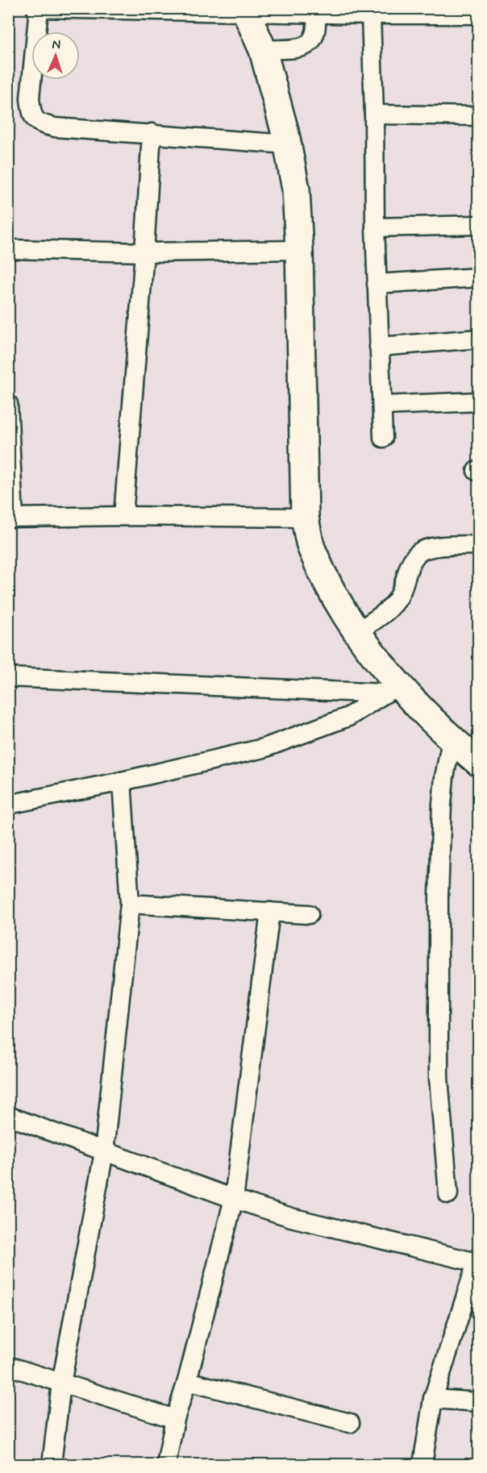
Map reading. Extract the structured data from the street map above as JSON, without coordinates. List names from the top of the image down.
{
  "north": "top"
}
